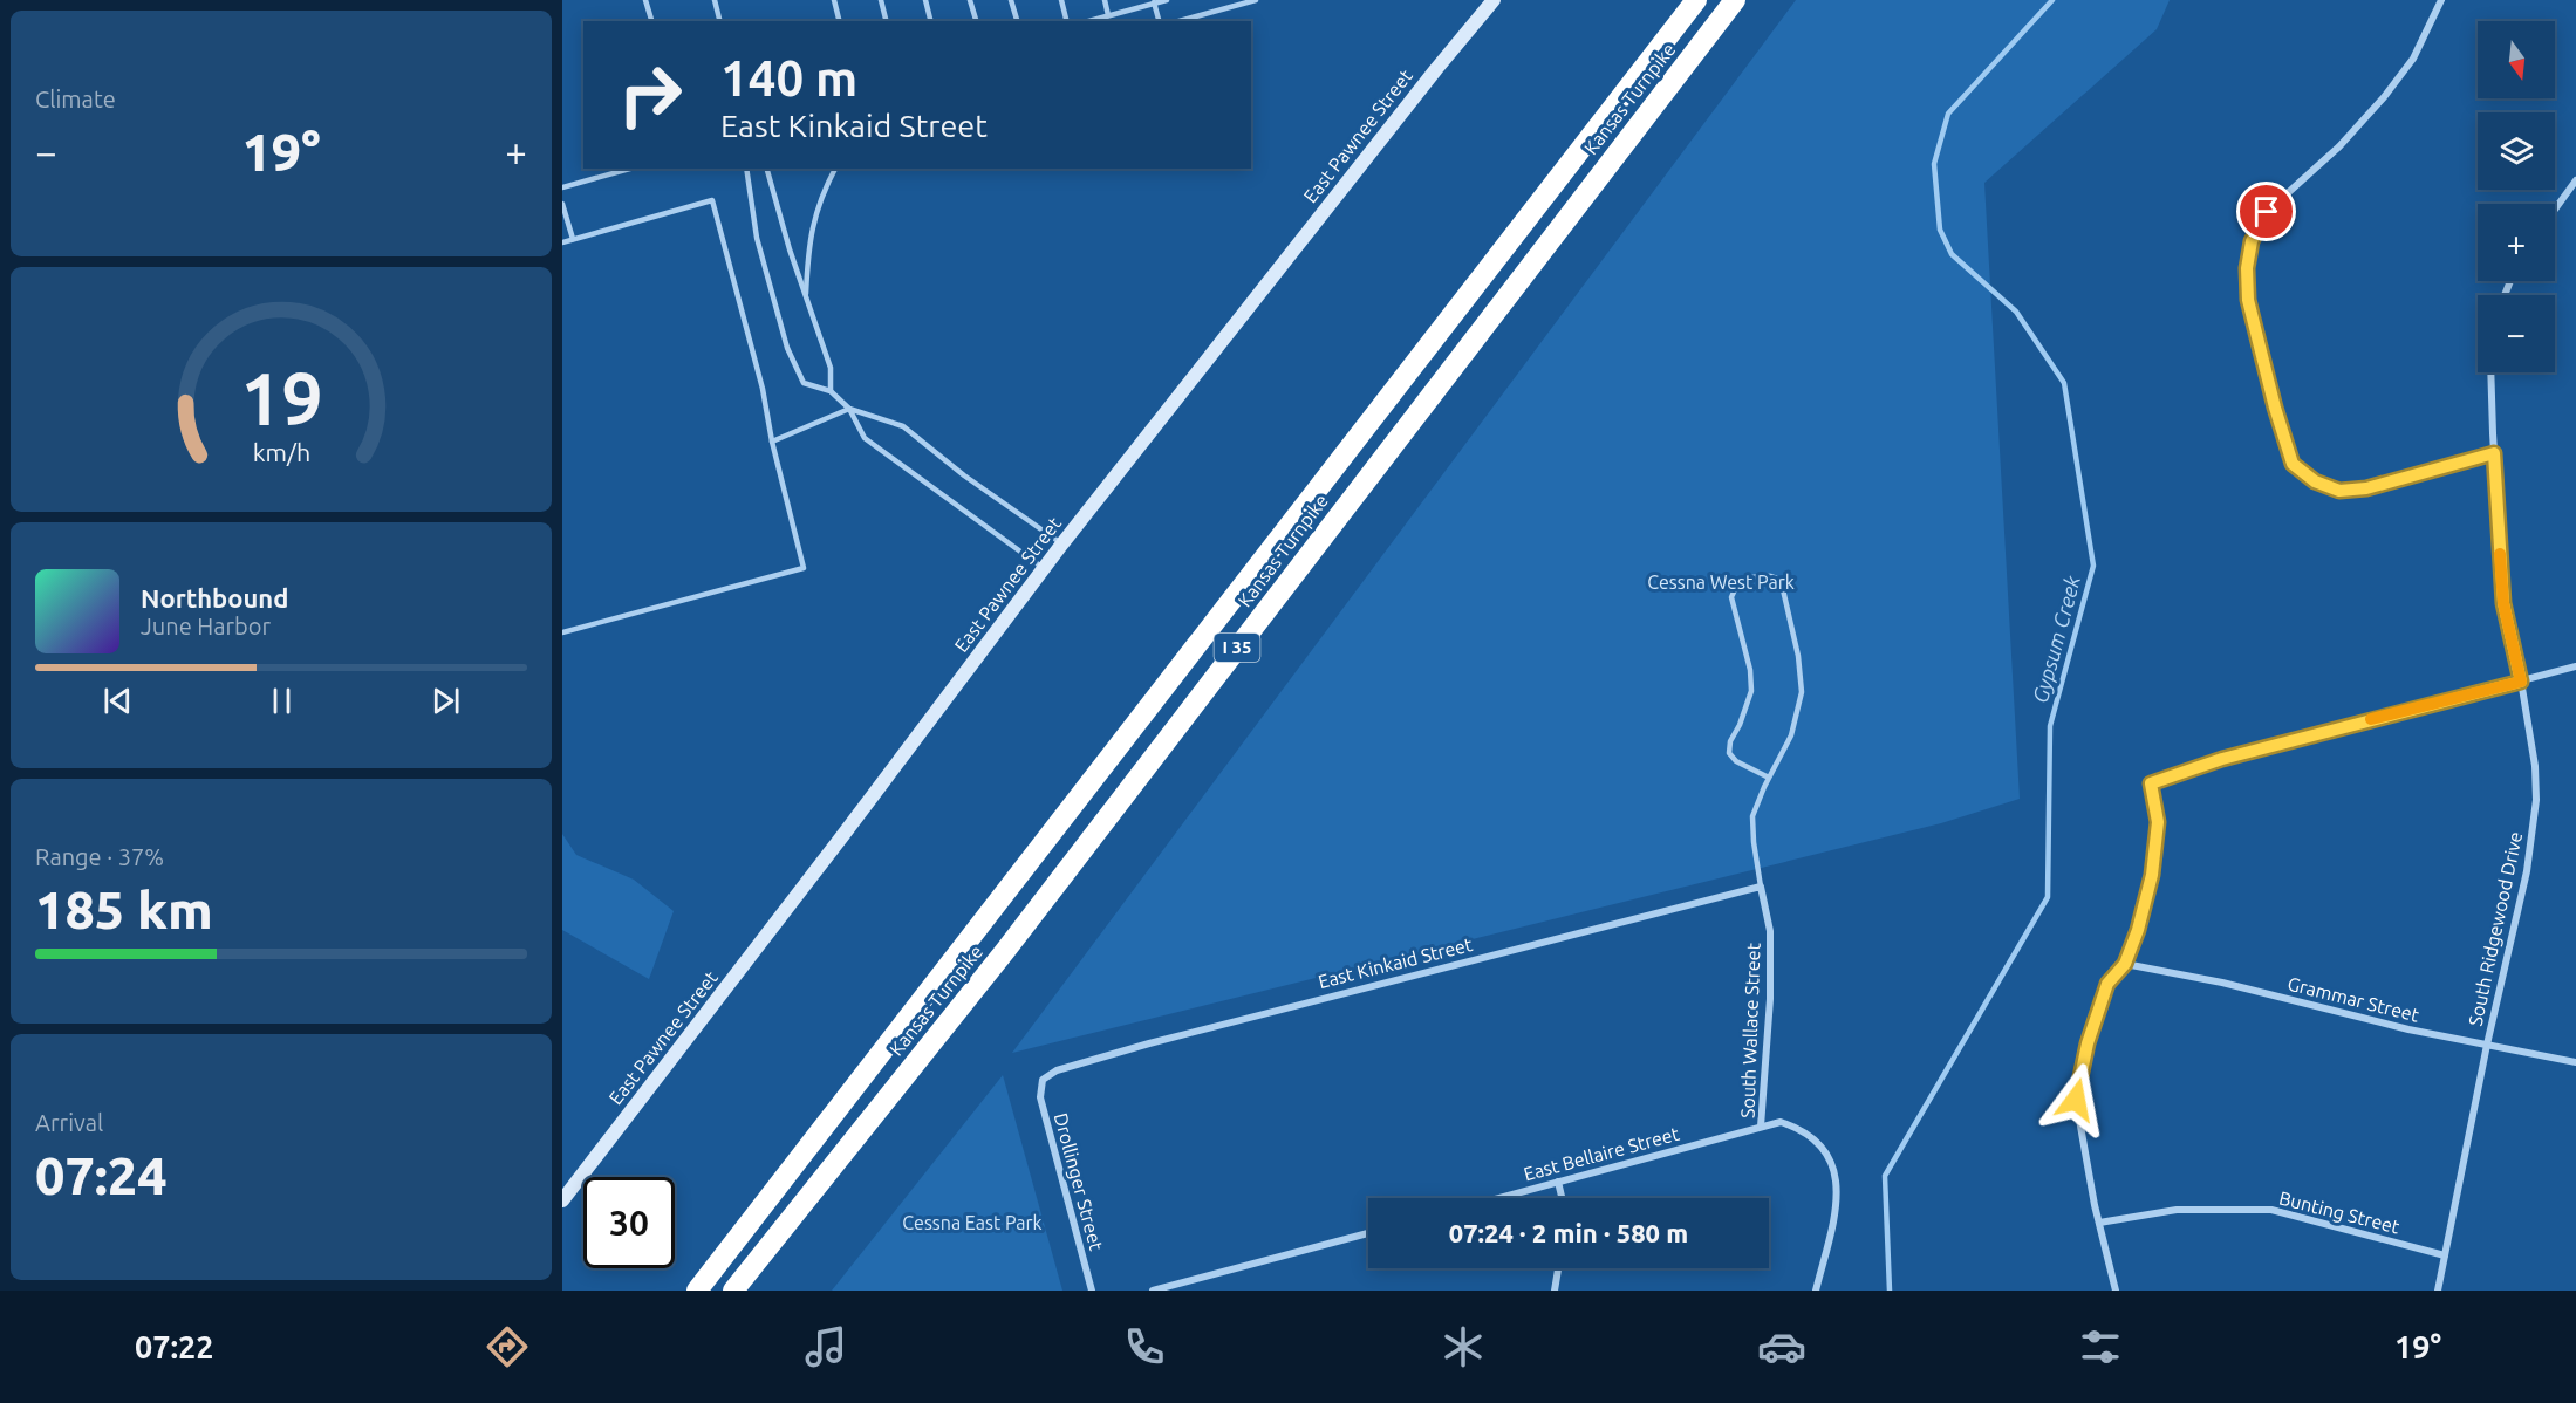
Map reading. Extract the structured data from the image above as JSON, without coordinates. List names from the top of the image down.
{
  "streets": {
    "highway": ["Kansas Turnpike", "I 35"],
    "main road": ["East Pawnee Street"],
    "street": [
      "South Ridgewood Drive",
      "East Kinkaid Street",
      "Grammar Street",
      "South Wallace Street",
      "East Bellaire Street",
      "Drollinger Street",
      "Bunting Street"
    ]
  },
  "crossings": [
    ["South Ridgewood Drive", "Grammar Street"],
    ["South Ridgewood Drive", "Bunting Street"],
    ["East Kinkaid Street", "South Wallace Street"],
    ["East Kinkaid Street", "Drollinger Street"],
    ["South Wallace Street", "East Bellaire Street"]
  ],
  "water": ["Gypsum Creek"],
  "parks": ["Cessna West Park", "Cessna East Park"],
  "north": "bottom",
  "page": {
    "tile": [
      "Climate",
      ["Range · 37%", "185 km"],
      ["Arrival", "07:24"]
    ],
    "map_buttons": ["+", "−"],
    "turn": ["140 m", "East Kinkaid Street"],
    "heat": ["−", "19°", "+"],
    "song": ["Northbound", "June Harbor"],
    "limit": "30",
    "trip": "07:24 · 2 min · 580 m",
    "tabs": ["07:22", "19°"],
    "gauge": ["19", "km/h"]
  }
}
